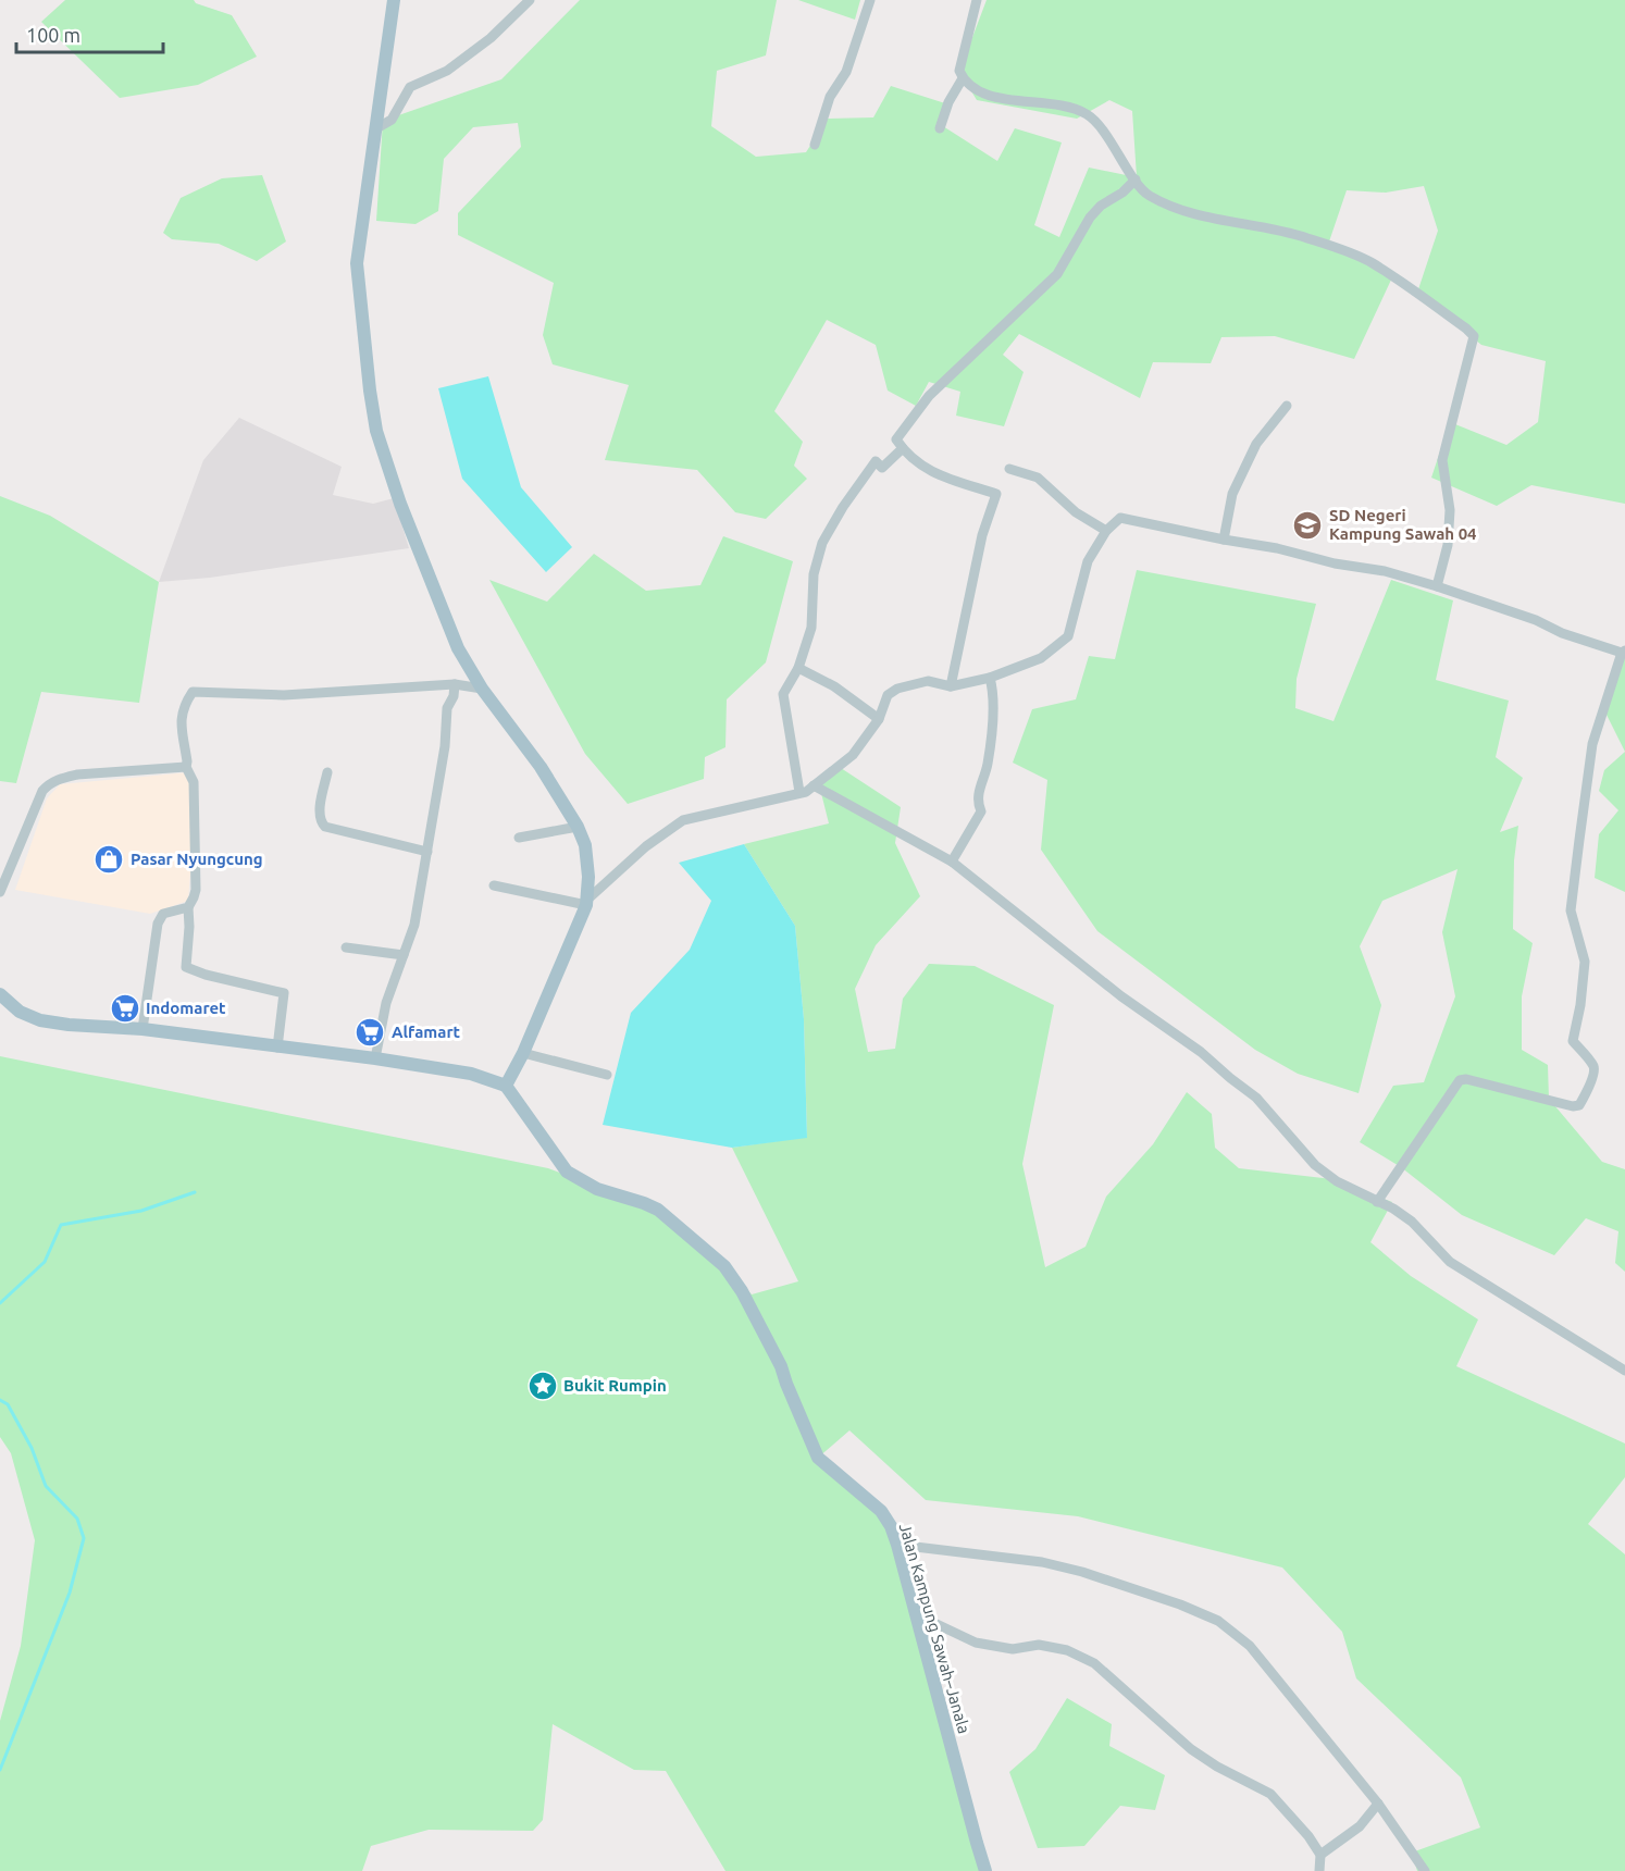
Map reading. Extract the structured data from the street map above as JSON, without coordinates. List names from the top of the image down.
{
  "streets": {
    "main road": ["Jalan Kampung Sawah–Janala"]
  },
  "places": {
    "school or university": ["SD Negeri Kampung Sawah 04"],
    "shop": ["Pasar Nyungcung"],
    "supermarket": ["Indomaret", "Alfamart"],
    "place": ["Bukit Rumpin"]
  },
  "scale_bar": "100 m"
}
